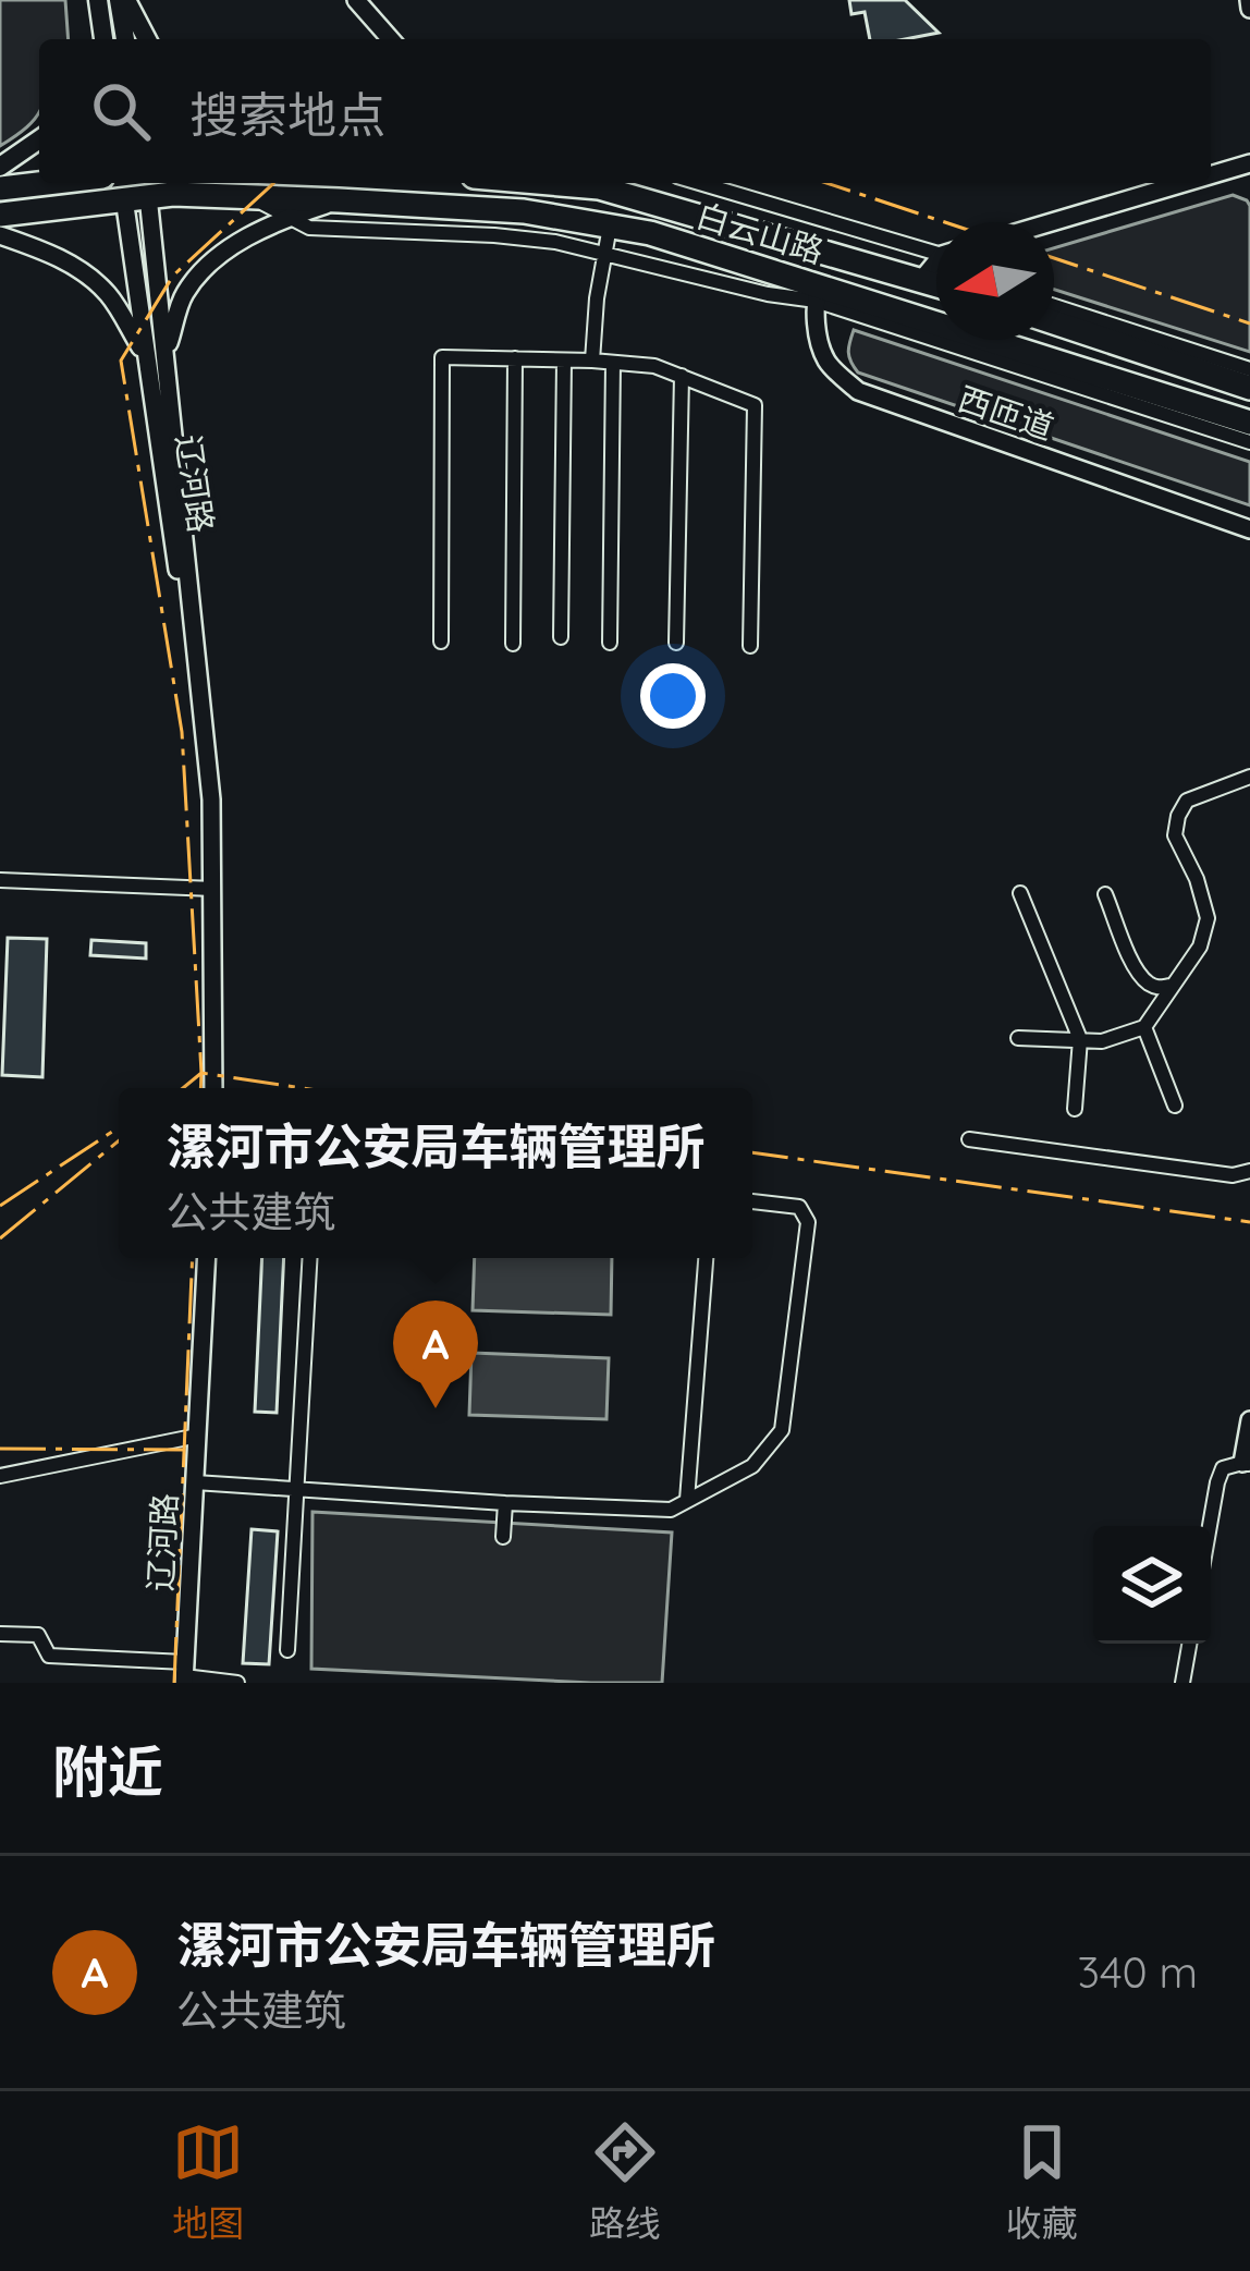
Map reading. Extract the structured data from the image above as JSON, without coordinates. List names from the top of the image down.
{
  "streets": {
    "highway": ["白云山路"],
    "street": ["西匝道", "辽河路"]
  },
  "crossings": [
    ["白云山路", "西匝道"],
    ["白云山路", "辽河路"]
  ],
  "north": "left",
  "page": {
    "search": "搜索地点",
    "popup": ["漯河市公安局车辆管理所", "公共建筑"],
    "pins": "A",
    "heading": "附近",
    "list": [
      {
        "mark": "A",
        "name": "漯河市公安局车辆管理所",
        "note": "公共建筑",
        "value": "340 m"
      }
    ],
    "nav": ["地图", "路线", "收藏"]
  }
}
